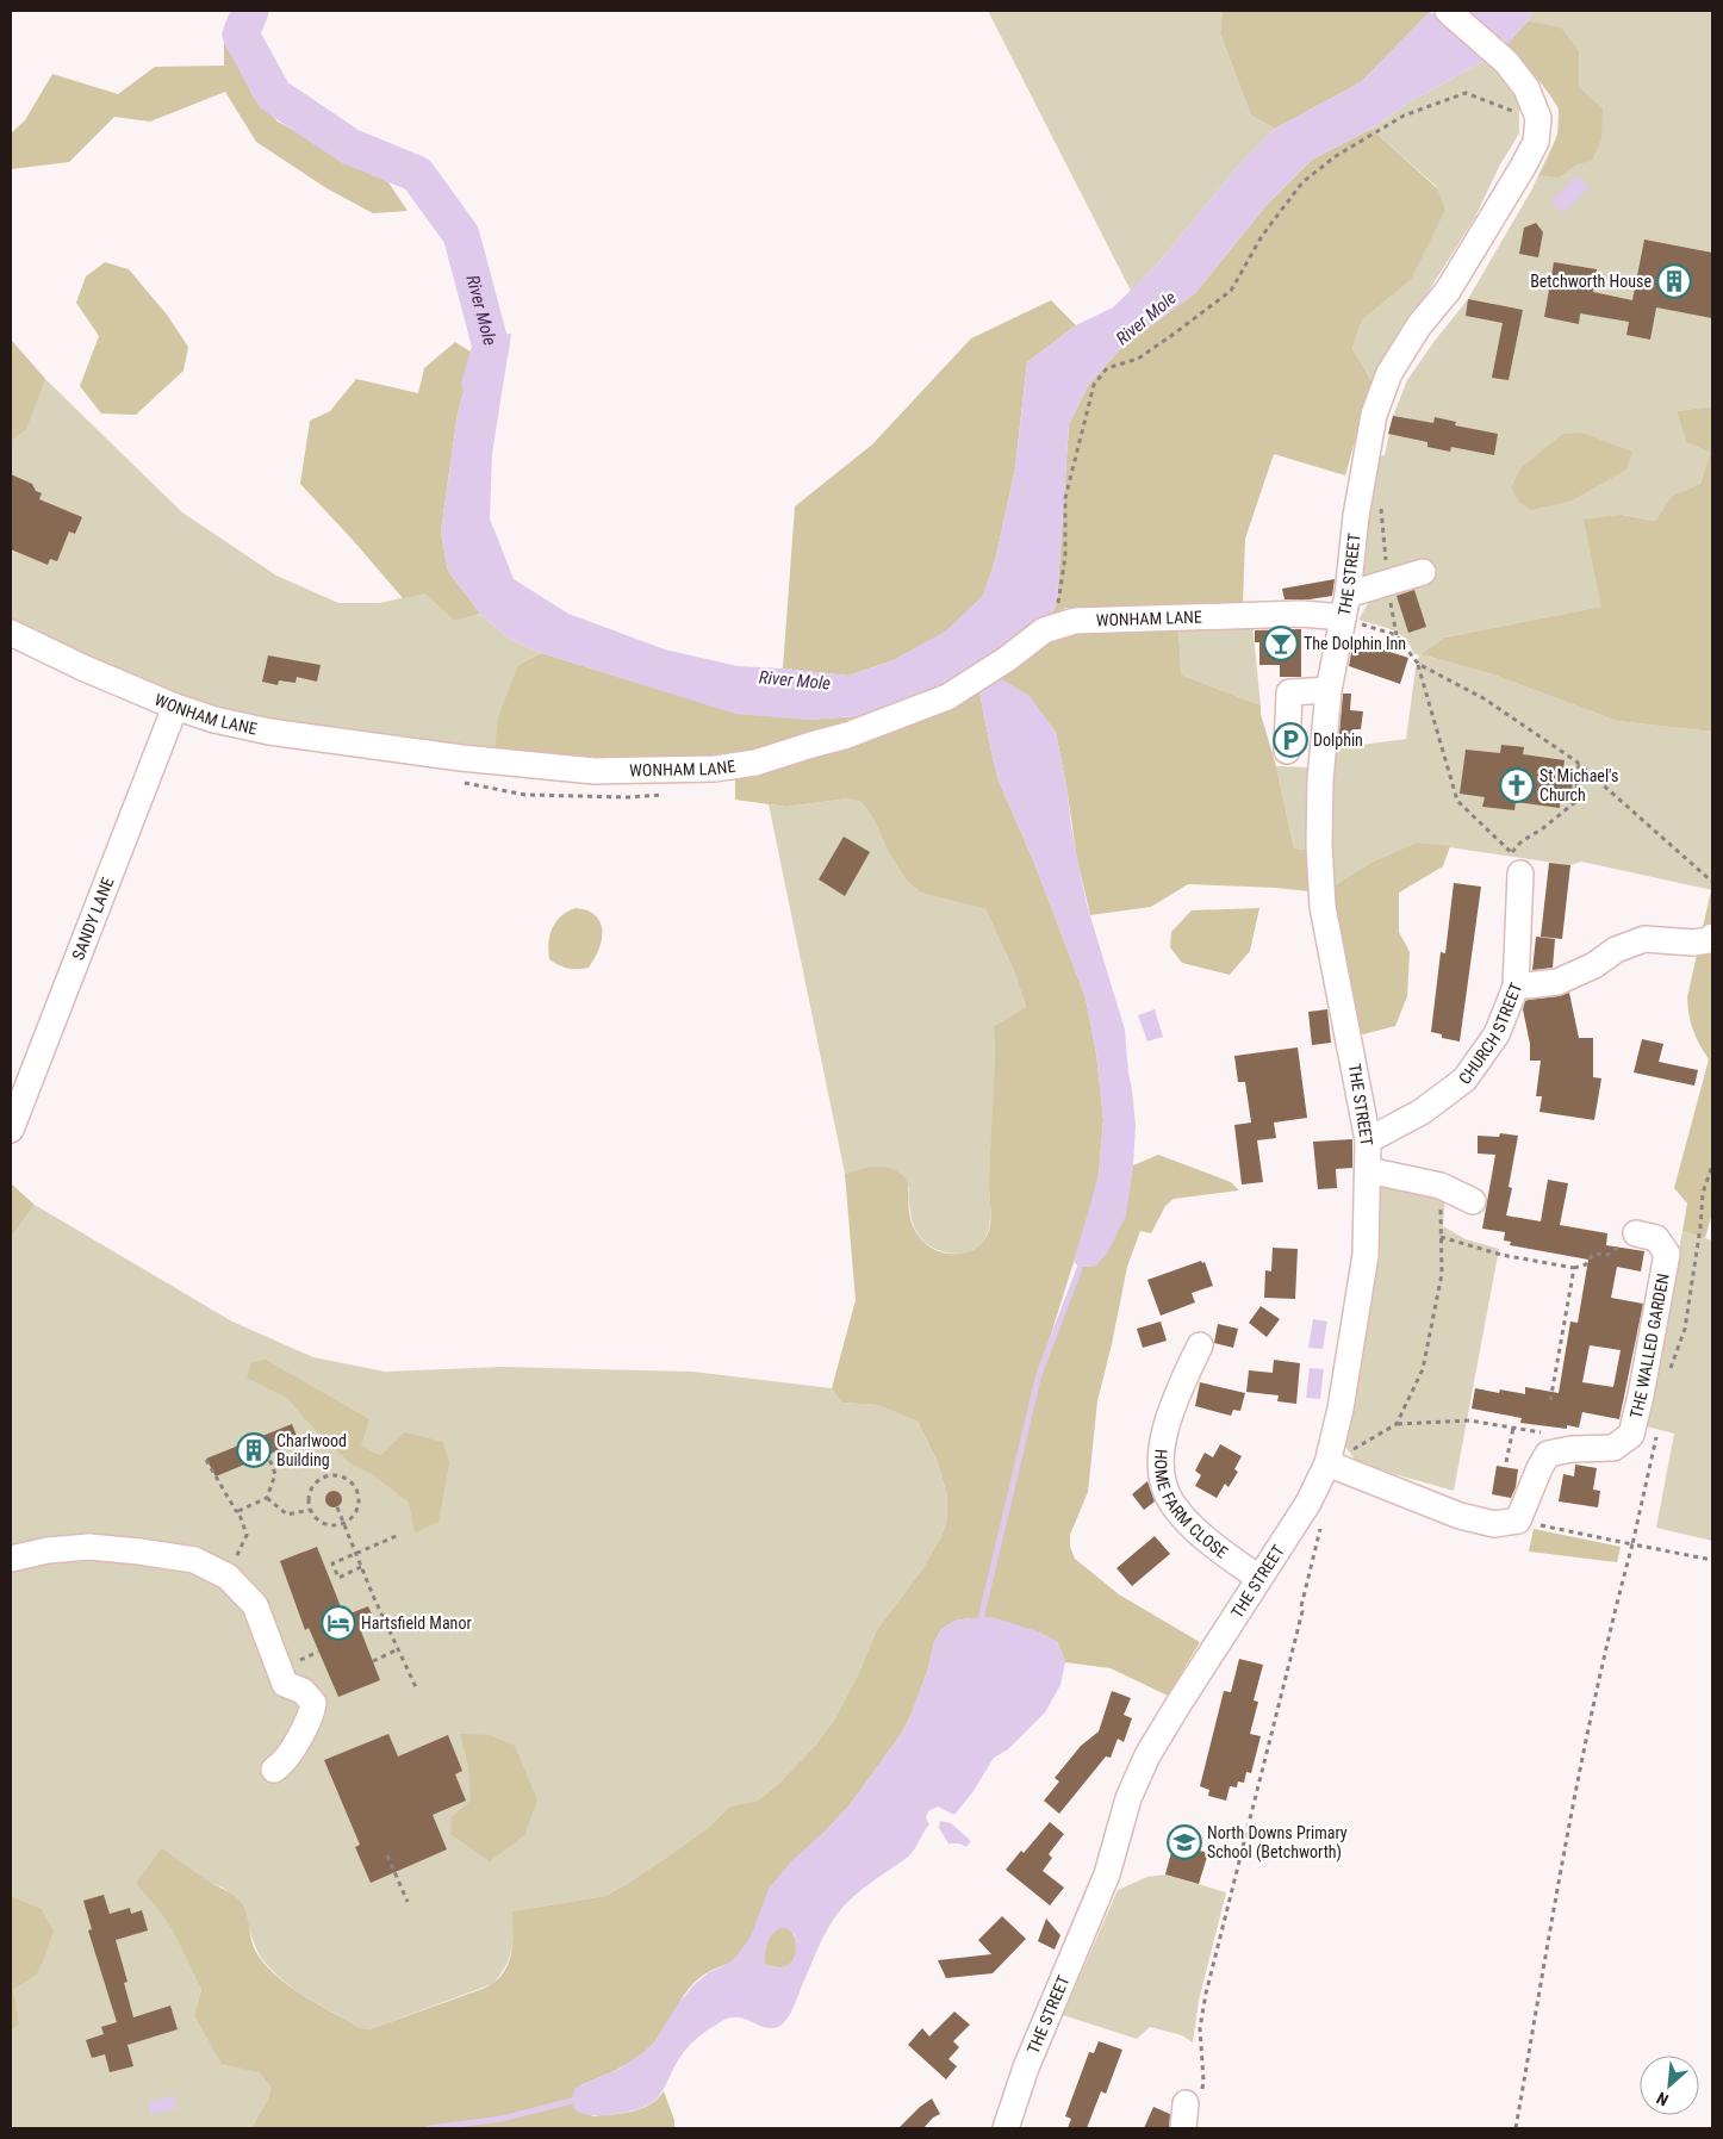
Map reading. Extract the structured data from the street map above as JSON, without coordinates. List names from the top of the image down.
{
  "streets": {
    "street": [
      "THE STREET",
      "WONHAM LANE",
      "SANDY LANE",
      "CHURCH STREET",
      "THE WALLED GARDEN",
      "HOME FARM CLOSE"
    ]
  },
  "crossings": [
    ["THE STREET", "WONHAM LANE"],
    ["THE STREET", "CHURCH STREET"],
    ["THE STREET", "HOME FARM CLOSE"],
    ["WONHAM LANE", "SANDY LANE"]
  ],
  "water": ["River Mole"],
  "places": {
    "building": ["Betchworth House", "Charlwood Building"],
    "bar": ["The Dolphin Inn"],
    "parking": ["Dolphin"],
    "church": ["St Michael's Church"],
    "hotel": ["Hartsfield Manor"],
    "school or university": ["North Downs Primary School (Betchworth)"]
  },
  "north": "bottom left"
}
